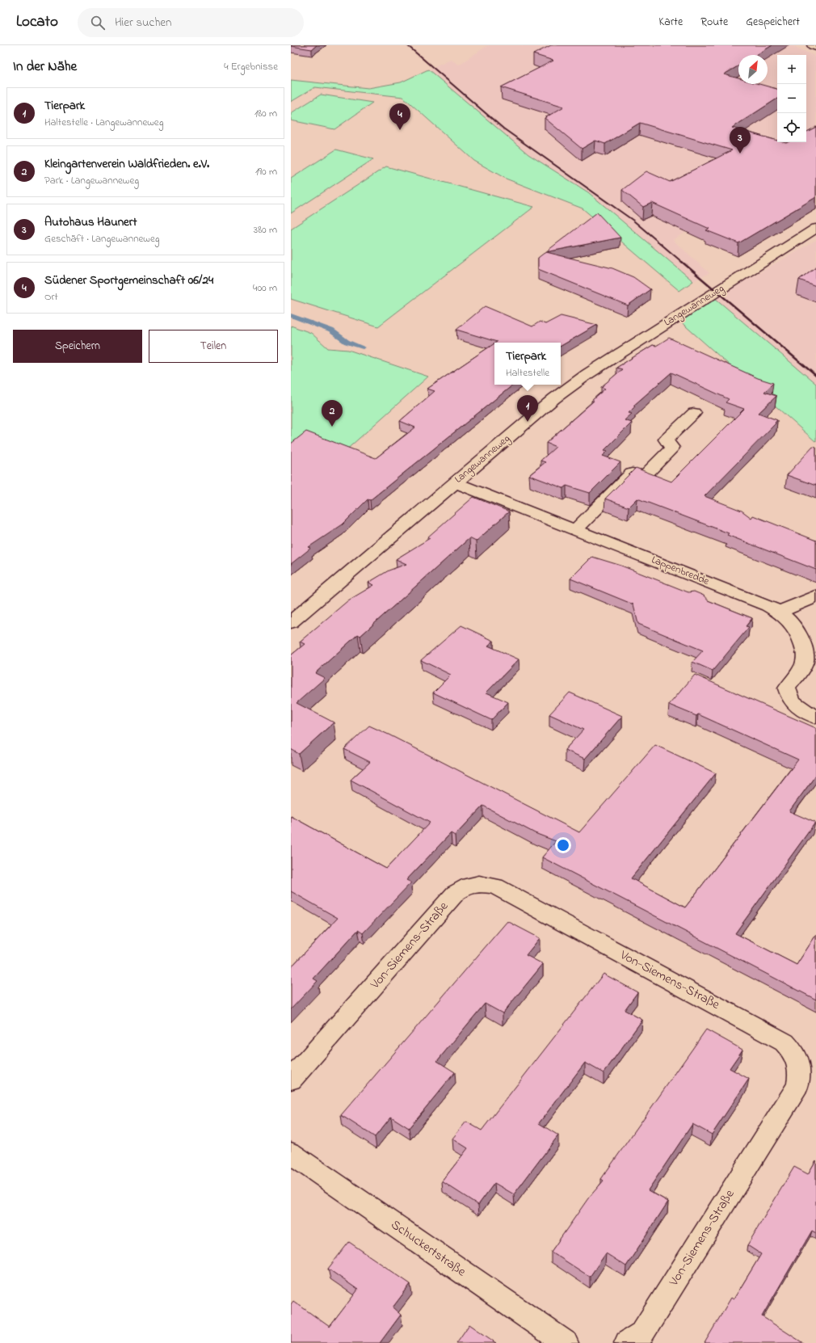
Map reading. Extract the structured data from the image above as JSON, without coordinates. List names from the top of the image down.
{
  "streets": {
    "street": [
      "Langewanneweg",
      "Lappenbredde",
      "Von-Siemens-Straße",
      "Schuckertstraße"
    ]
  },
  "crossings": [
    ["Langewanneweg", "Lappenbredde"]
  ],
  "north": "top right",
  "page": {
    "header": "Locato",
    "search": "Hier suchen",
    "nav": ["Karte", "Route", "Gespeichert"],
    "heading": ["In der Nähe", "4 Ergebnisse"],
    "map_buttons": ["+", "−"],
    "list": [
      {
        "mark": "1",
        "name": "Tierpark",
        "note": "Haltestelle · Langewanneweg",
        "value": "180 m"
      },
      {
        "mark": "2",
        "name": "Kleingartenverein Waldfrieden. e.V.",
        "note": "Park · Langewanneweg",
        "value": "190 m"
      },
      {
        "mark": "3",
        "name": "Autohaus Haunert",
        "note": "Geschäft · Langewanneweg",
        "value": "380 m"
      },
      {
        "mark": "4",
        "name": "Südener Sportgemeinschaft 06/24",
        "note": "Ort",
        "value": "400 m"
      }
    ],
    "pins": [
      "4",
      "3",
      "1",
      "2"
    ],
    "buttons": ["Speichern", "Teilen"],
    "popup": ["Tierpark", "Haltestelle"]
  }
}
